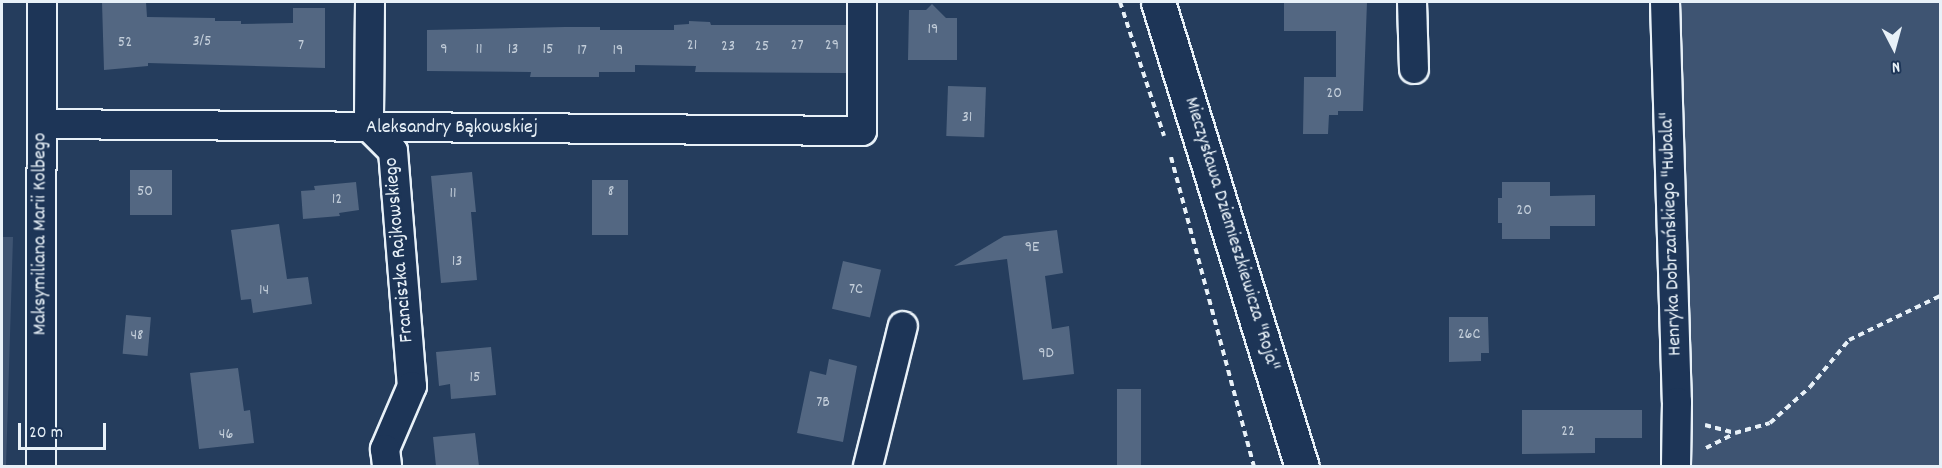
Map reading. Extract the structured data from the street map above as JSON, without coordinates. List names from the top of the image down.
{
  "streets": {
    "main road": ["Mieczysława Dziemieszkiewicza \"Roja\""],
    "street": [
      "Aleksandry Bąkowskiej",
      "Maksymiliana Marii Kolbego",
      "Henryka Dobrzańskiego \"Hubala\"",
      "Franciszka Rajkowskiego"
    ]
  },
  "crossings": [
    ["Aleksandry Bąkowskiej", "Maksymiliana Marii Kolbego"],
    ["Aleksandry Bąkowskiej", "Franciszka Rajkowskiego"]
  ],
  "house_numbers": [
    "19",
    "3/5",
    "52",
    "7",
    "21",
    "27",
    "29",
    "23",
    "25",
    "9",
    "11",
    "13",
    "15",
    "17",
    "19",
    "20",
    "31",
    "50",
    "8",
    "11",
    "12",
    "20",
    "9E",
    "13",
    "7C",
    "14",
    "26C",
    "48",
    "9D",
    "15",
    "7B",
    "22",
    "46"
  ],
  "scale_bar": "20 m",
  "north": "bottom"
}
